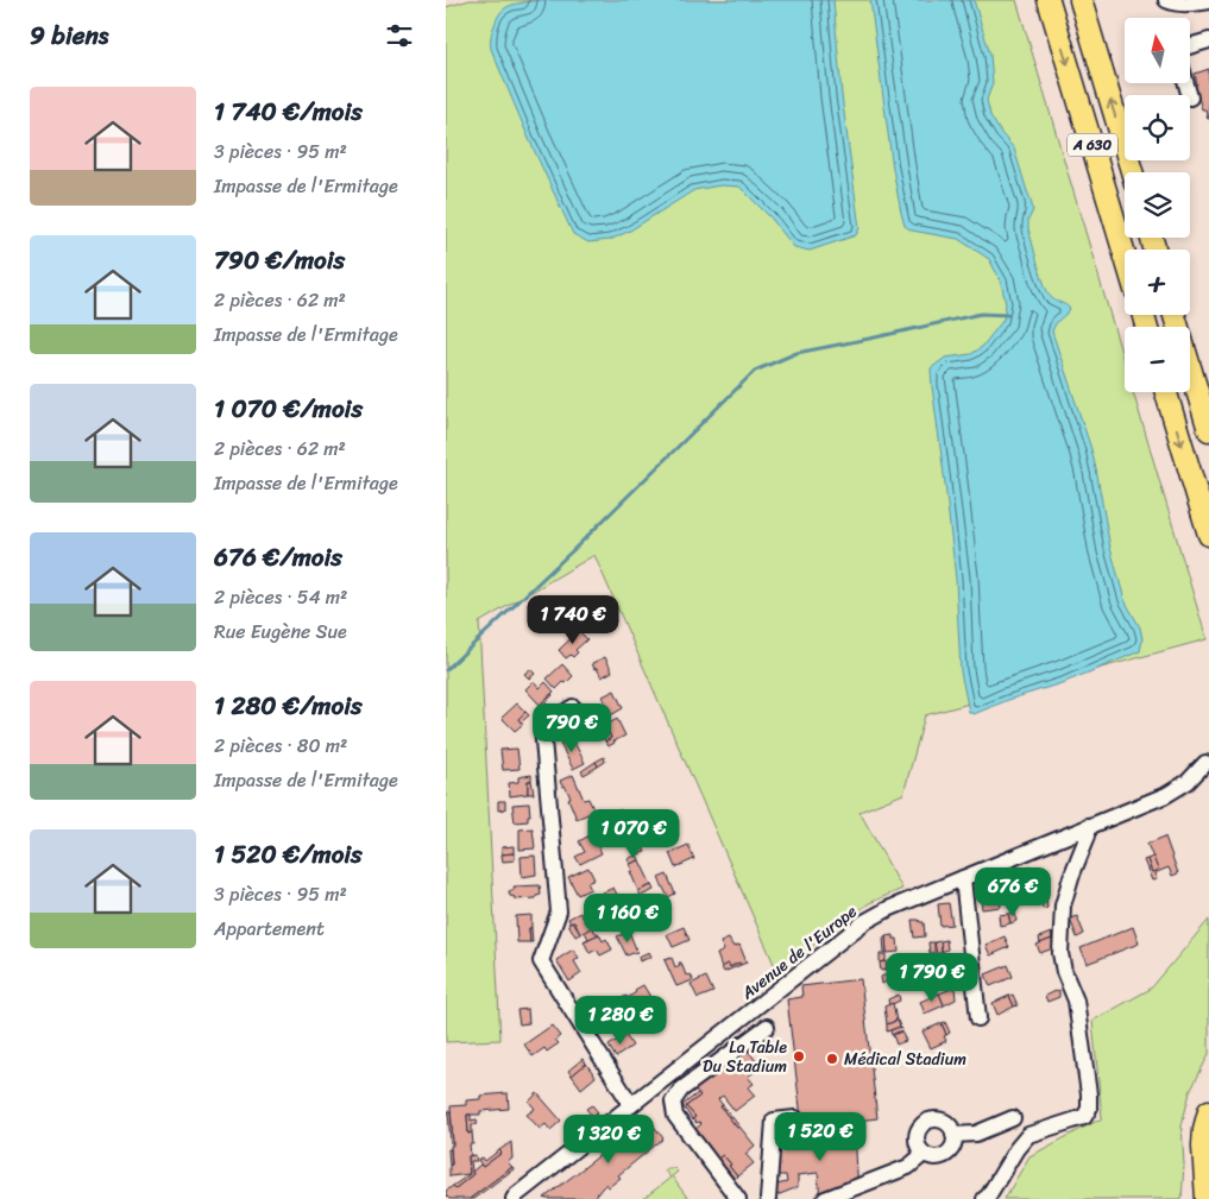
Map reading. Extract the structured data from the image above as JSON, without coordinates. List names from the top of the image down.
{
  "streets": {
    "highway": ["A 630"],
    "street": ["Avenue de l'Europe"]
  },
  "places": ["La Table Du Stadium", "Médical Stadium"],
  "north": "top",
  "page": {
    "heading": "9 biens",
    "map_buttons": ["+", "−"],
    "list": [
      {
        "name": "1 740 €/mois",
        "note": "3 pièces · 95 m² · Impasse de l'Ermitage"
      },
      {
        "name": "790 €/mois",
        "note": "2 pièces · 62 m² · Impasse de l'Ermitage"
      },
      {
        "name": "1 070 €/mois",
        "note": "2 pièces · 62 m² · Impasse de l'Ermitage"
      },
      {
        "name": "676 €/mois",
        "note": "2 pièces · 54 m² · Rue Eugène Sue"
      },
      {
        "name": "1 280 €/mois",
        "note": "2 pièces · 80 m² · Impasse de l'Ermitage"
      },
      {
        "name": "1 520 €/mois",
        "note": "3 pièces · 95 m² · Appartement"
      }
    ],
    "price": [
      "1 740 €",
      "790 €",
      "1 070 €",
      "676 €",
      "1 160 €",
      "1 790 €",
      "1 280 €",
      "1 520 €",
      "1 320 €"
    ]
  }
}
